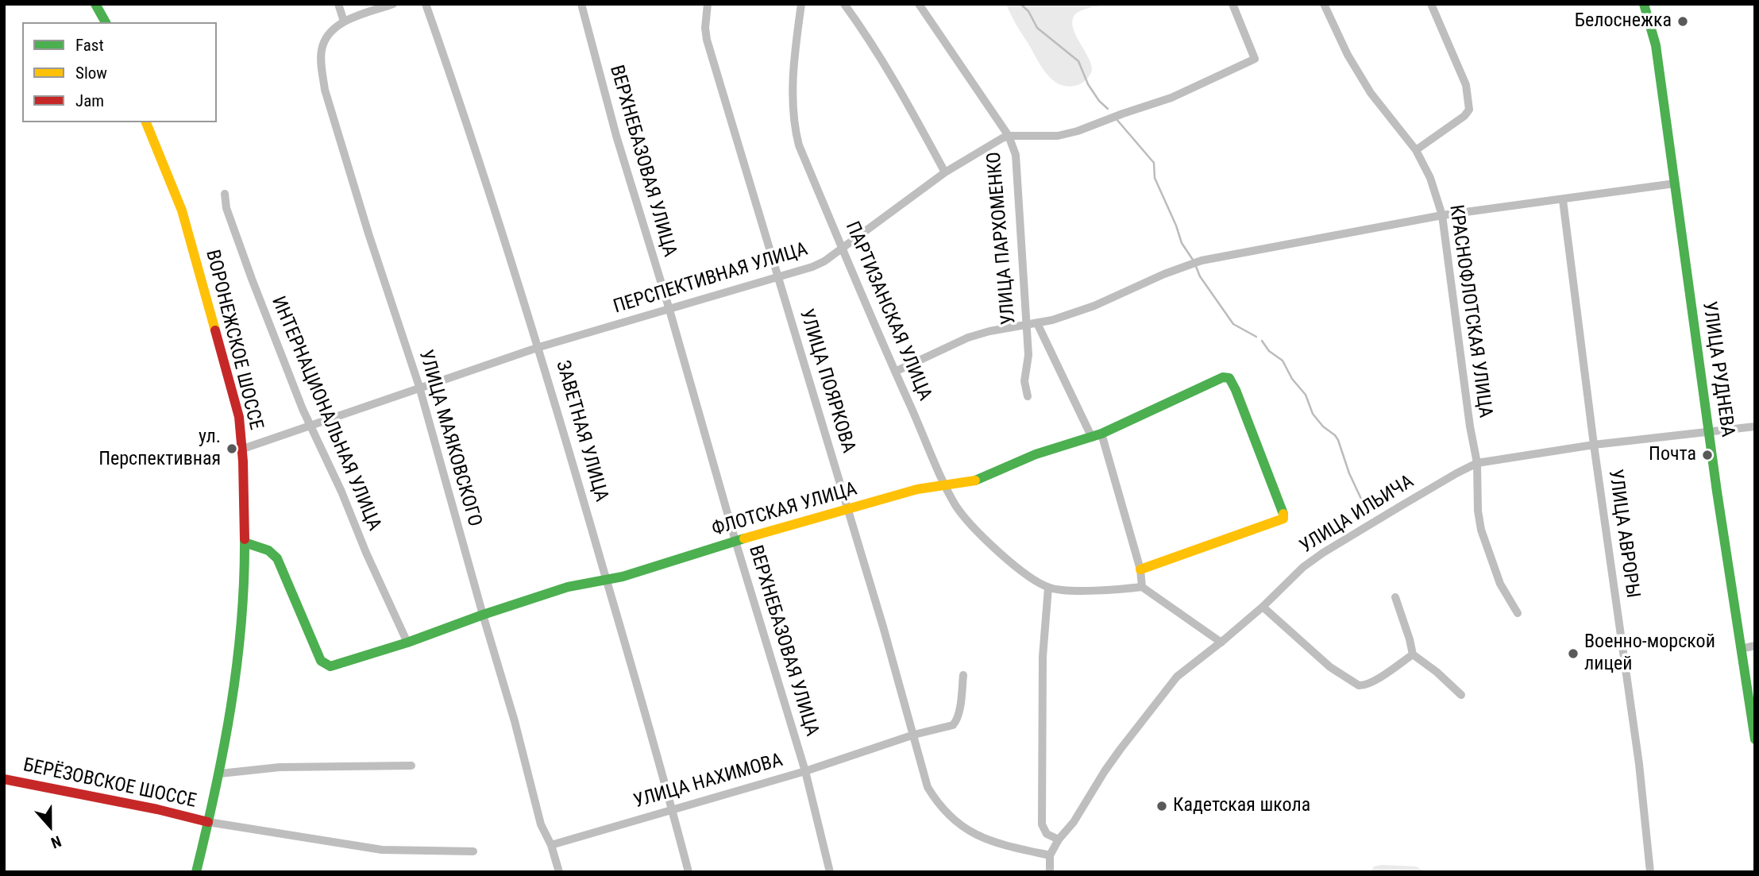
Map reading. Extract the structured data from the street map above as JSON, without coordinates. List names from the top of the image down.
{
  "streets": {
    "street": [
      "ВЕРХНЕБАЗОВАЯ УЛИЦА",
      "УЛИЦА ПАРХОМЕНКО",
      "ПЕРСПЕКТИВНАЯ УЛИЦА",
      "ПАРТИЗАНСКАЯ УЛИЦА",
      "КРАСНОФЛОТСКАЯ УЛИЦА",
      "ВОРОНЕЖСКОЕ ШОССЕ",
      "УЛИЦА РУДНЕВА",
      "УЛИЦА ПОЯРКОВА",
      "ИНТЕРНАЦИОНАЛЬНАЯ УЛИЦА",
      "ЗАВЕТНАЯ УЛИЦА",
      "УЛИЦА МАЯКОВСКОГО",
      "ФЛОТСКАЯ УЛИЦА",
      "УЛИЦА ИЛЬИЧА",
      "УЛИЦА АВРОРЫ",
      "УЛИЦА НАХИМОВА",
      "БЕРЁЗОВСКОЕ ШОССЕ"
    ]
  },
  "crossings": [
    ["ВЕРХНЕБАЗОВАЯ УЛИЦА", "ПЕРСПЕКТИВНАЯ УЛИЦА"],
    ["ВЕРХНЕБАЗОВАЯ УЛИЦА", "ФЛОТСКАЯ УЛИЦА"],
    ["ВЕРХНЕБАЗОВАЯ УЛИЦА", "УЛИЦА НАХИМОВА"],
    ["УЛИЦА ПАРХОМЕНКО", "ПЕРСПЕКТИВНАЯ УЛИЦА"],
    ["УЛИЦА ПАРХОМЕНКО", "ФЛОТСКАЯ УЛИЦА"],
    ["ПЕРСПЕКТИВНАЯ УЛИЦА", "ПАРТИЗАНСКАЯ УЛИЦА"],
    ["ПЕРСПЕКТИВНАЯ УЛИЦА", "ВОРОНЕЖСКОЕ ШОССЕ"],
    ["ПЕРСПЕКТИВНАЯ УЛИЦА", "УЛИЦА ПОЯРКОВА"],
    ["ПЕРСПЕКТИВНАЯ УЛИЦА", "ИНТЕРНАЦИОНАЛЬНАЯ УЛИЦА"],
    ["ПЕРСПЕКТИВНАЯ УЛИЦА", "ЗАВЕТНАЯ УЛИЦА"],
    ["ПЕРСПЕКТИВНАЯ УЛИЦА", "УЛИЦА МАЯКОВСКОГО"],
    ["ПАРТИЗАНСКАЯ УЛИЦА", "ФЛОТСКАЯ УЛИЦА"],
    ["КРАСНОФЛОТСКАЯ УЛИЦА", "УЛИЦА ИЛЬИЧА"],
    ["ВОРОНЕЖСКОЕ ШОССЕ", "ФЛОТСКАЯ УЛИЦА"],
    ["ВОРОНЕЖСКОЕ ШОССЕ", "БЕРЁЗОВСКОЕ ШОССЕ"],
    ["УЛИЦА РУДНЕВА", "УЛИЦА ИЛЬИЧА"],
    ["УЛИЦА ПОЯРКОВА", "ФЛОТСКАЯ УЛИЦА"],
    ["УЛИЦА ПОЯРКОВА", "УЛИЦА НАХИМОВА"],
    ["ИНТЕРНАЦИОНАЛЬНАЯ УЛИЦА", "ФЛОТСКАЯ УЛИЦА"],
    ["ЗАВЕТНАЯ УЛИЦА", "ФЛОТСКАЯ УЛИЦА"],
    ["ЗАВЕТНАЯ УЛИЦА", "УЛИЦА НАХИМОВА"],
    ["УЛИЦА МАЯКОВСКОГО", "ФЛОТСКАЯ УЛИЦА"],
    ["УЛИЦА МАЯКОВСКОГО", "УЛИЦА НАХИМОВА"],
    ["УЛИЦА ИЛЬИЧА", "УЛИЦА АВРОРЫ"]
  ],
  "places": [
    "Белоснежка",
    "ул. Перспективная",
    "Почта",
    "Военно-морской лицей",
    "Кадетская школа"
  ],
  "legend": ["Fast", "Slow", "Jam"],
  "north": "bottom"
}
